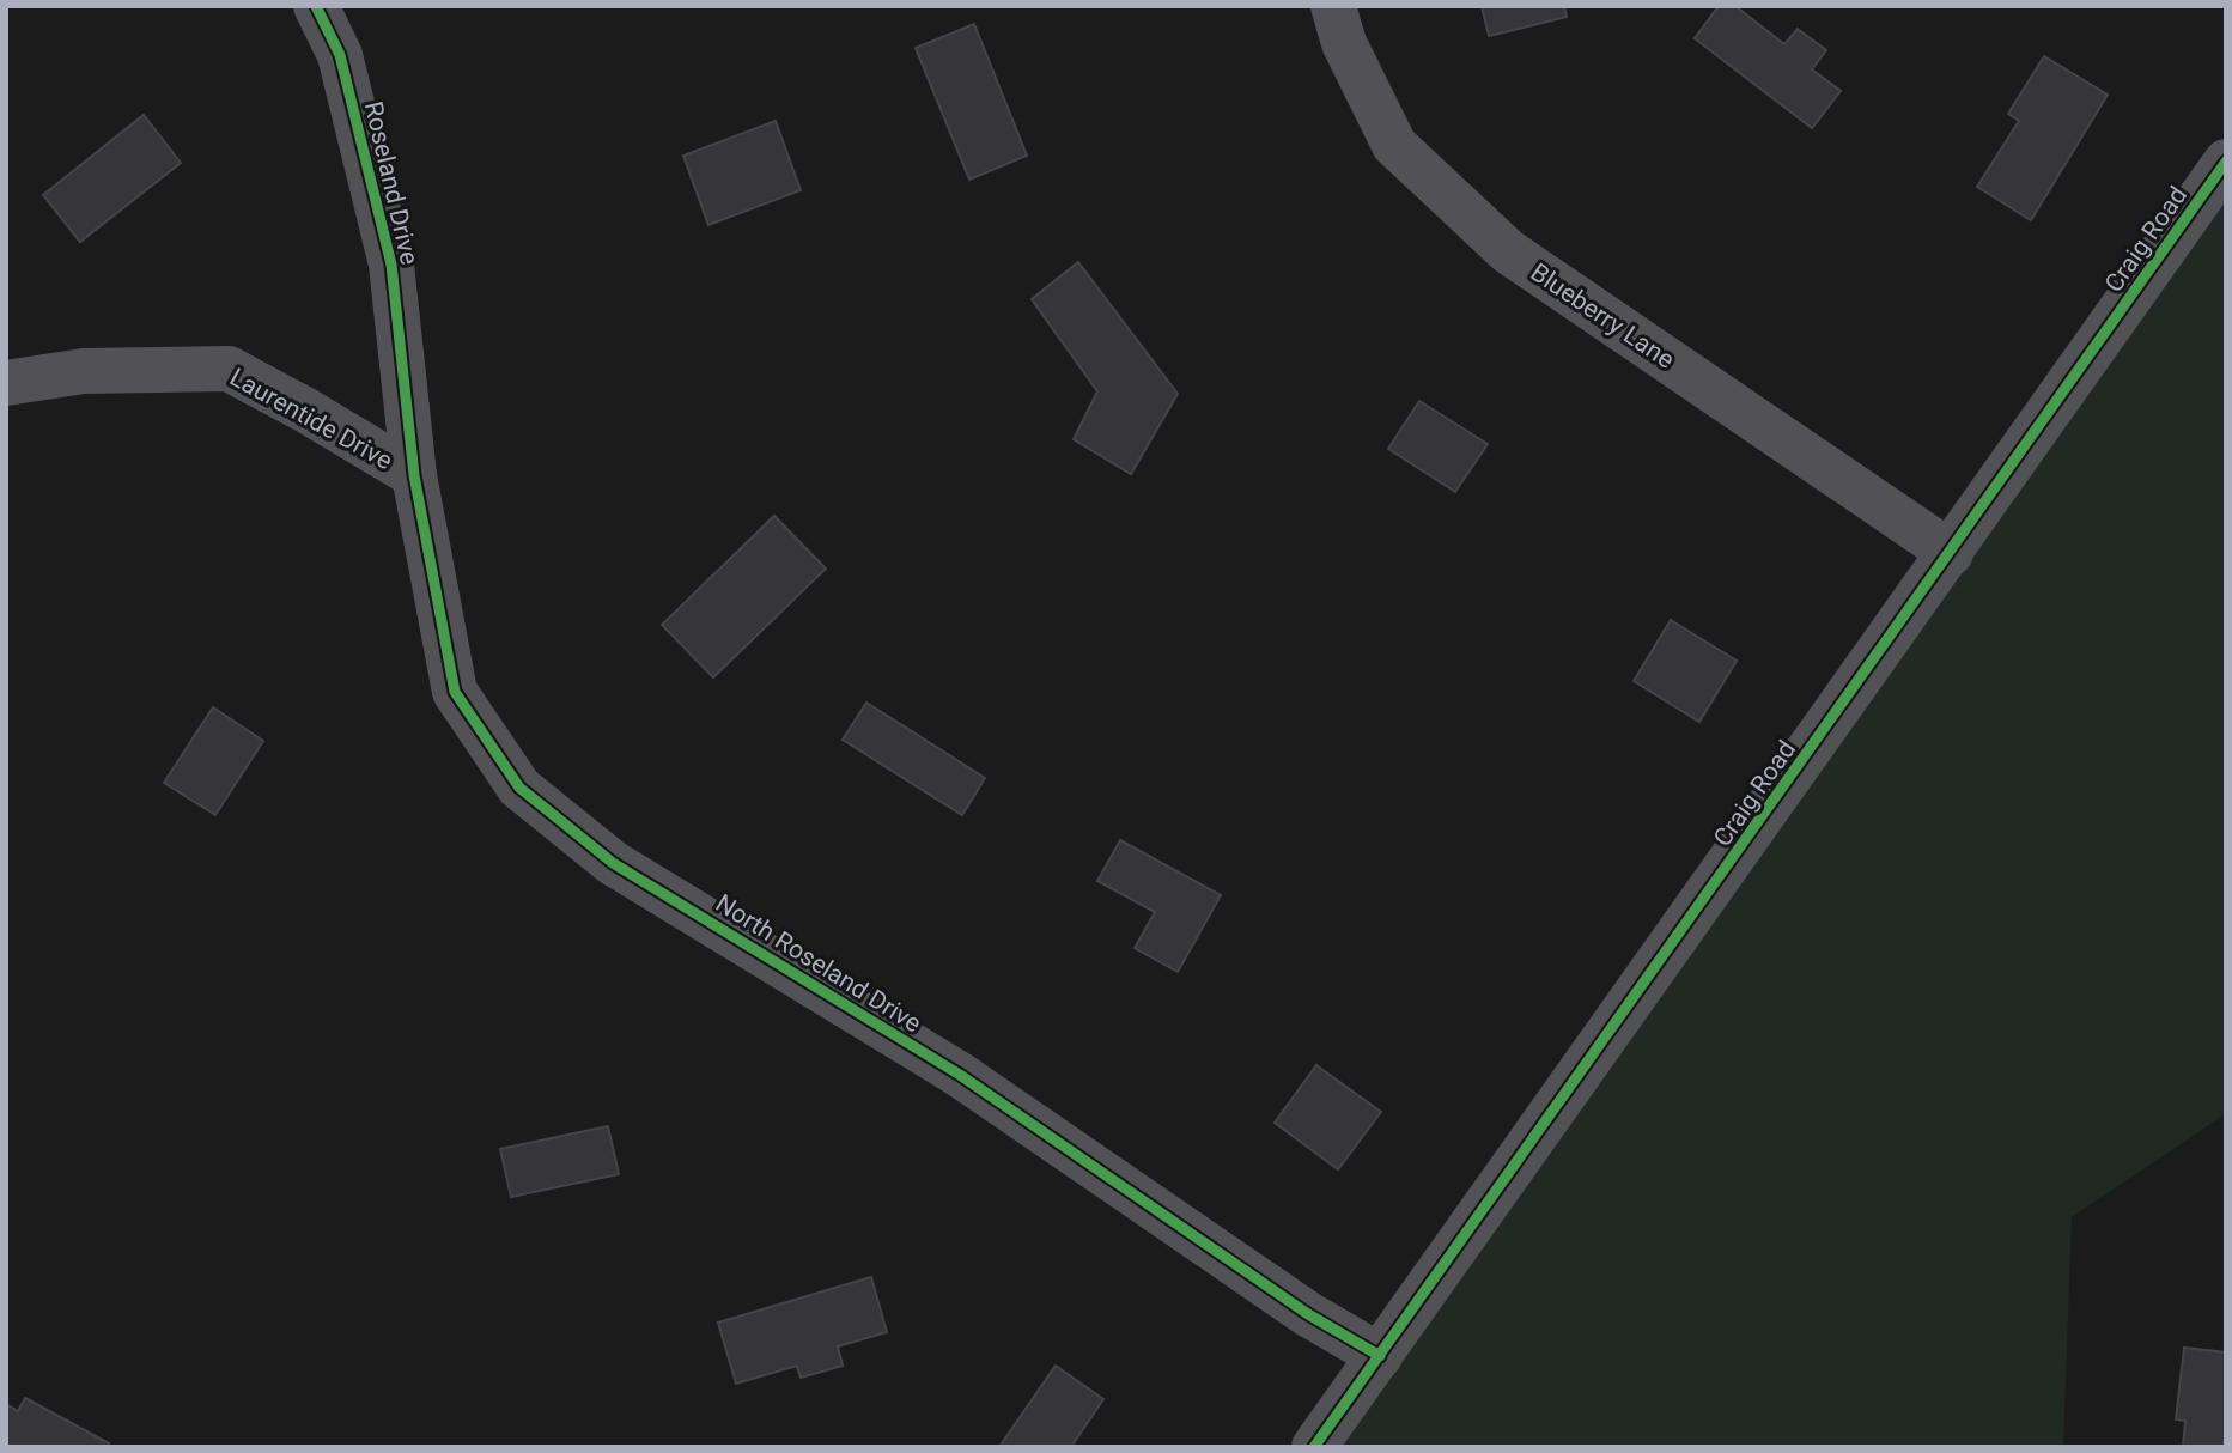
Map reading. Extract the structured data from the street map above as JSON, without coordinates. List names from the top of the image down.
{
  "streets": {
    "street": [
      "Roseland Drive",
      "Craig Road",
      "Blueberry Lane",
      "Laurentide Drive",
      "North Roseland Drive"
    ]
  },
  "crossings": [
    ["Roseland Drive", "Laurentide Drive"],
    ["Roseland Drive", "North Roseland Drive"],
    ["Craig Road", "Blueberry Lane"],
    ["Craig Road", "North Roseland Drive"],
    ["Laurentide Drive", "North Roseland Drive"]
  ]
}
